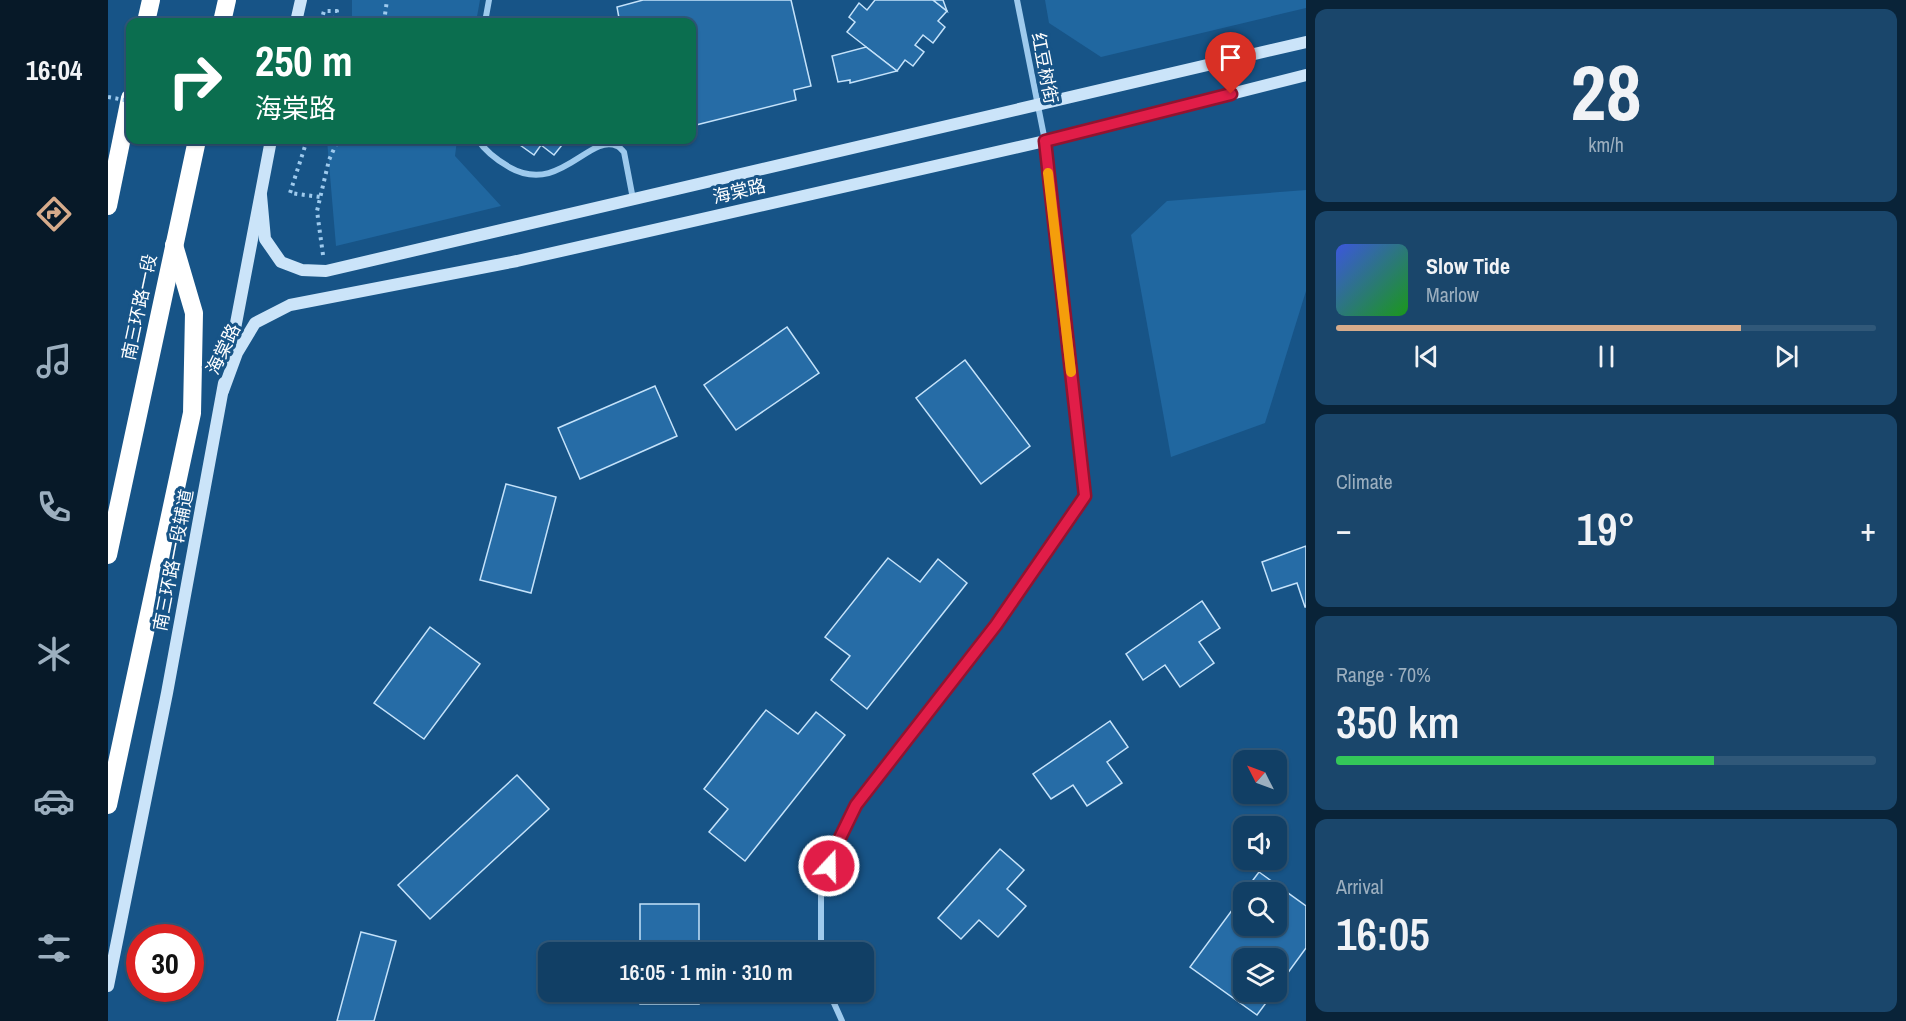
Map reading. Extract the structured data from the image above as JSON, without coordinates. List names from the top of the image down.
{
  "streets": {
    "highway": ["南三环路一段"],
    "main road": ["海棠路", "南三环路一段辅道"],
    "street": ["红豆树街"]
  },
  "crossings": [
    ["红豆树街", "海棠路"],
    ["海棠路", "南三环路一段辅道"]
  ],
  "north": "top left",
  "page": {
    "tabs": "16:04",
    "tile": [
      ["28", "km/h"],
      "Climate",
      ["Range · 70%", "350 km"],
      ["Arrival", "16:05"]
    ],
    "turn": ["250 m", "海棠路"],
    "song": ["Slow Tide", "Marlow"],
    "heat": ["−", "19°", "+"],
    "limit": "30",
    "trip": "16:05 · 1 min · 310 m"
  }
}
